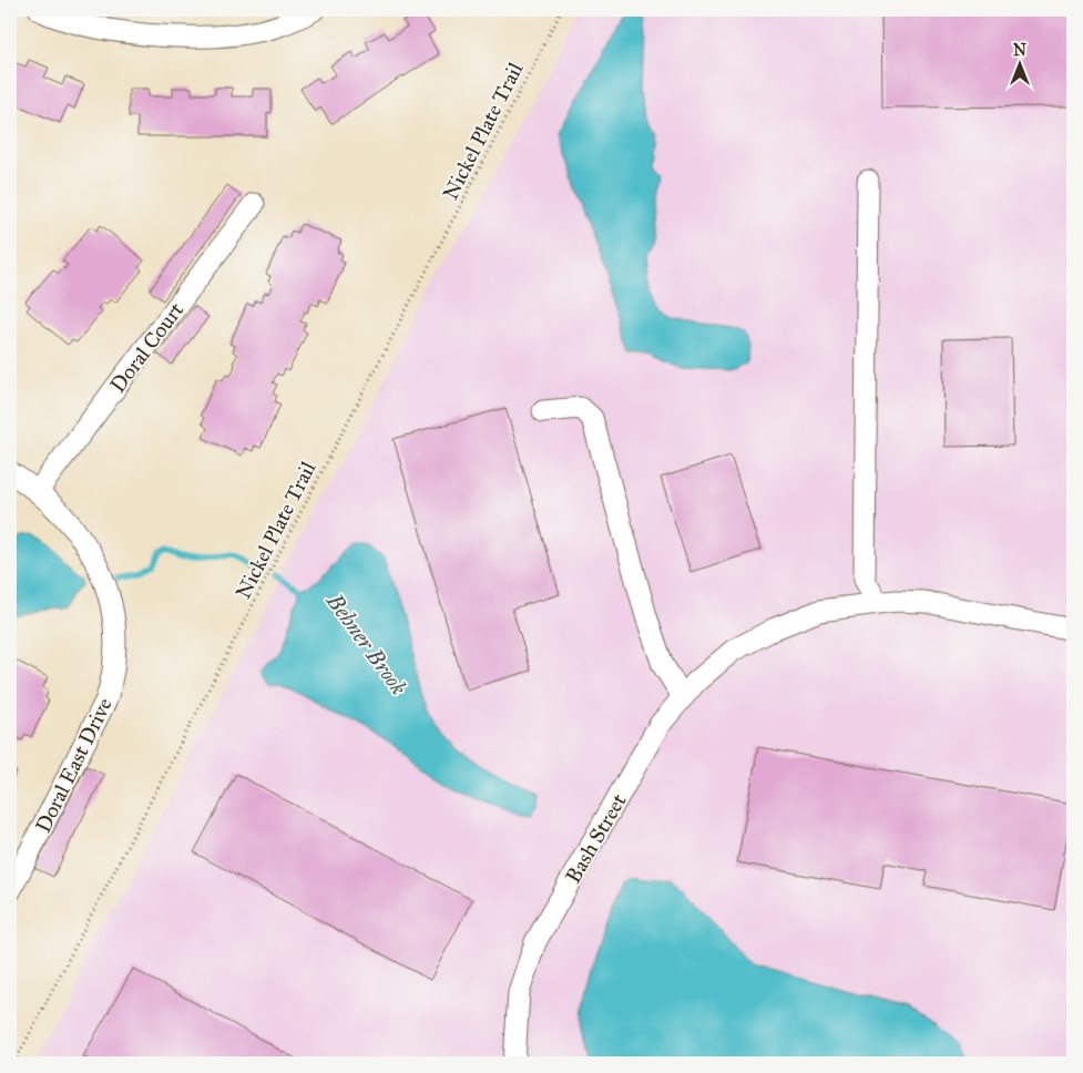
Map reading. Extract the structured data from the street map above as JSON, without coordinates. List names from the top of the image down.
{
  "streets": {
    "street": ["Doral Court", "Doral East Drive", "Bash Street"],
    "path": ["Nickel Plate Trail"]
  },
  "crossings": [
    ["Doral Court", "Doral East Drive"]
  ],
  "water": ["Behner Brook"],
  "north": "top"
}
